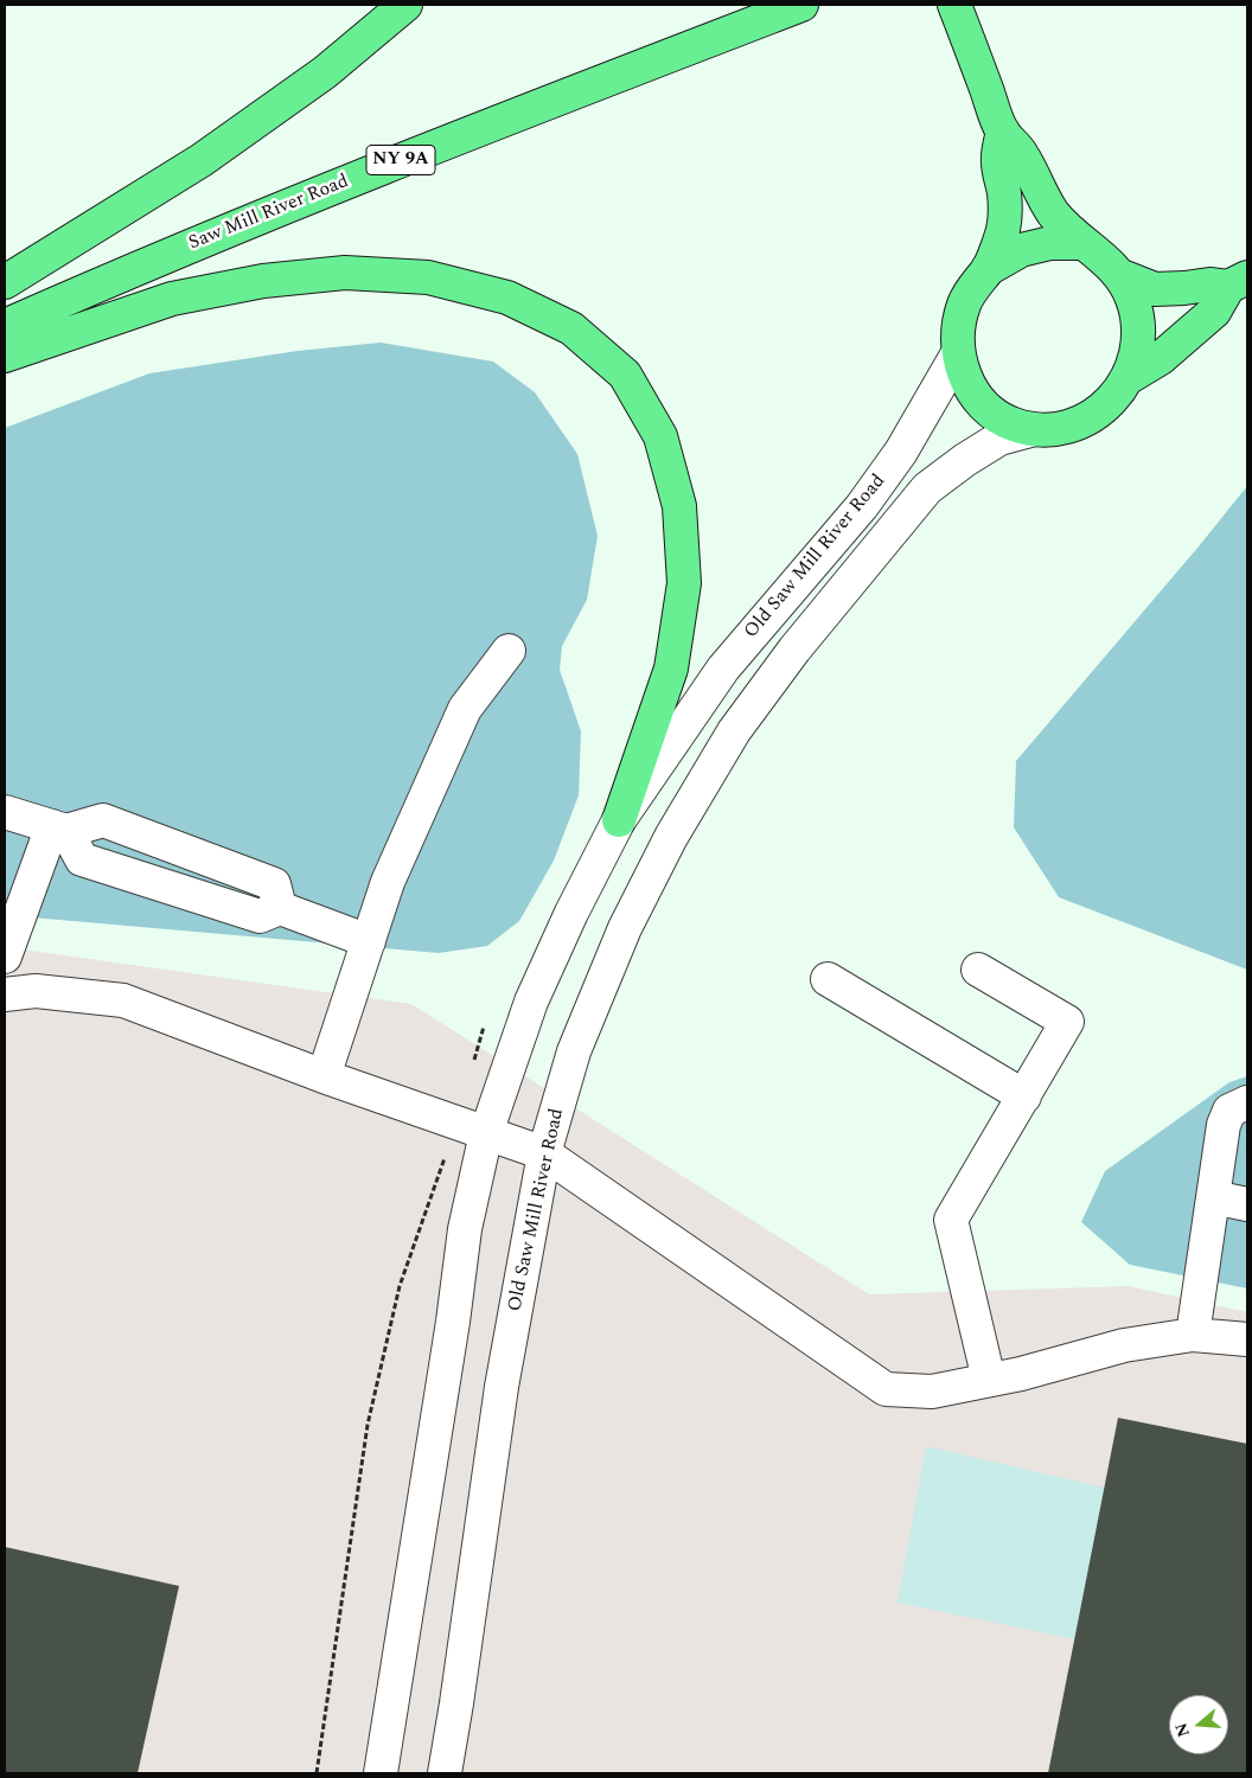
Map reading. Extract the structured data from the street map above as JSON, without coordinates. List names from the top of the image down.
{
  "streets": {
    "main road": ["NY 9A", "Saw Mill River Road", "Old Saw Mill River Road"]
  },
  "north": "left"
}
